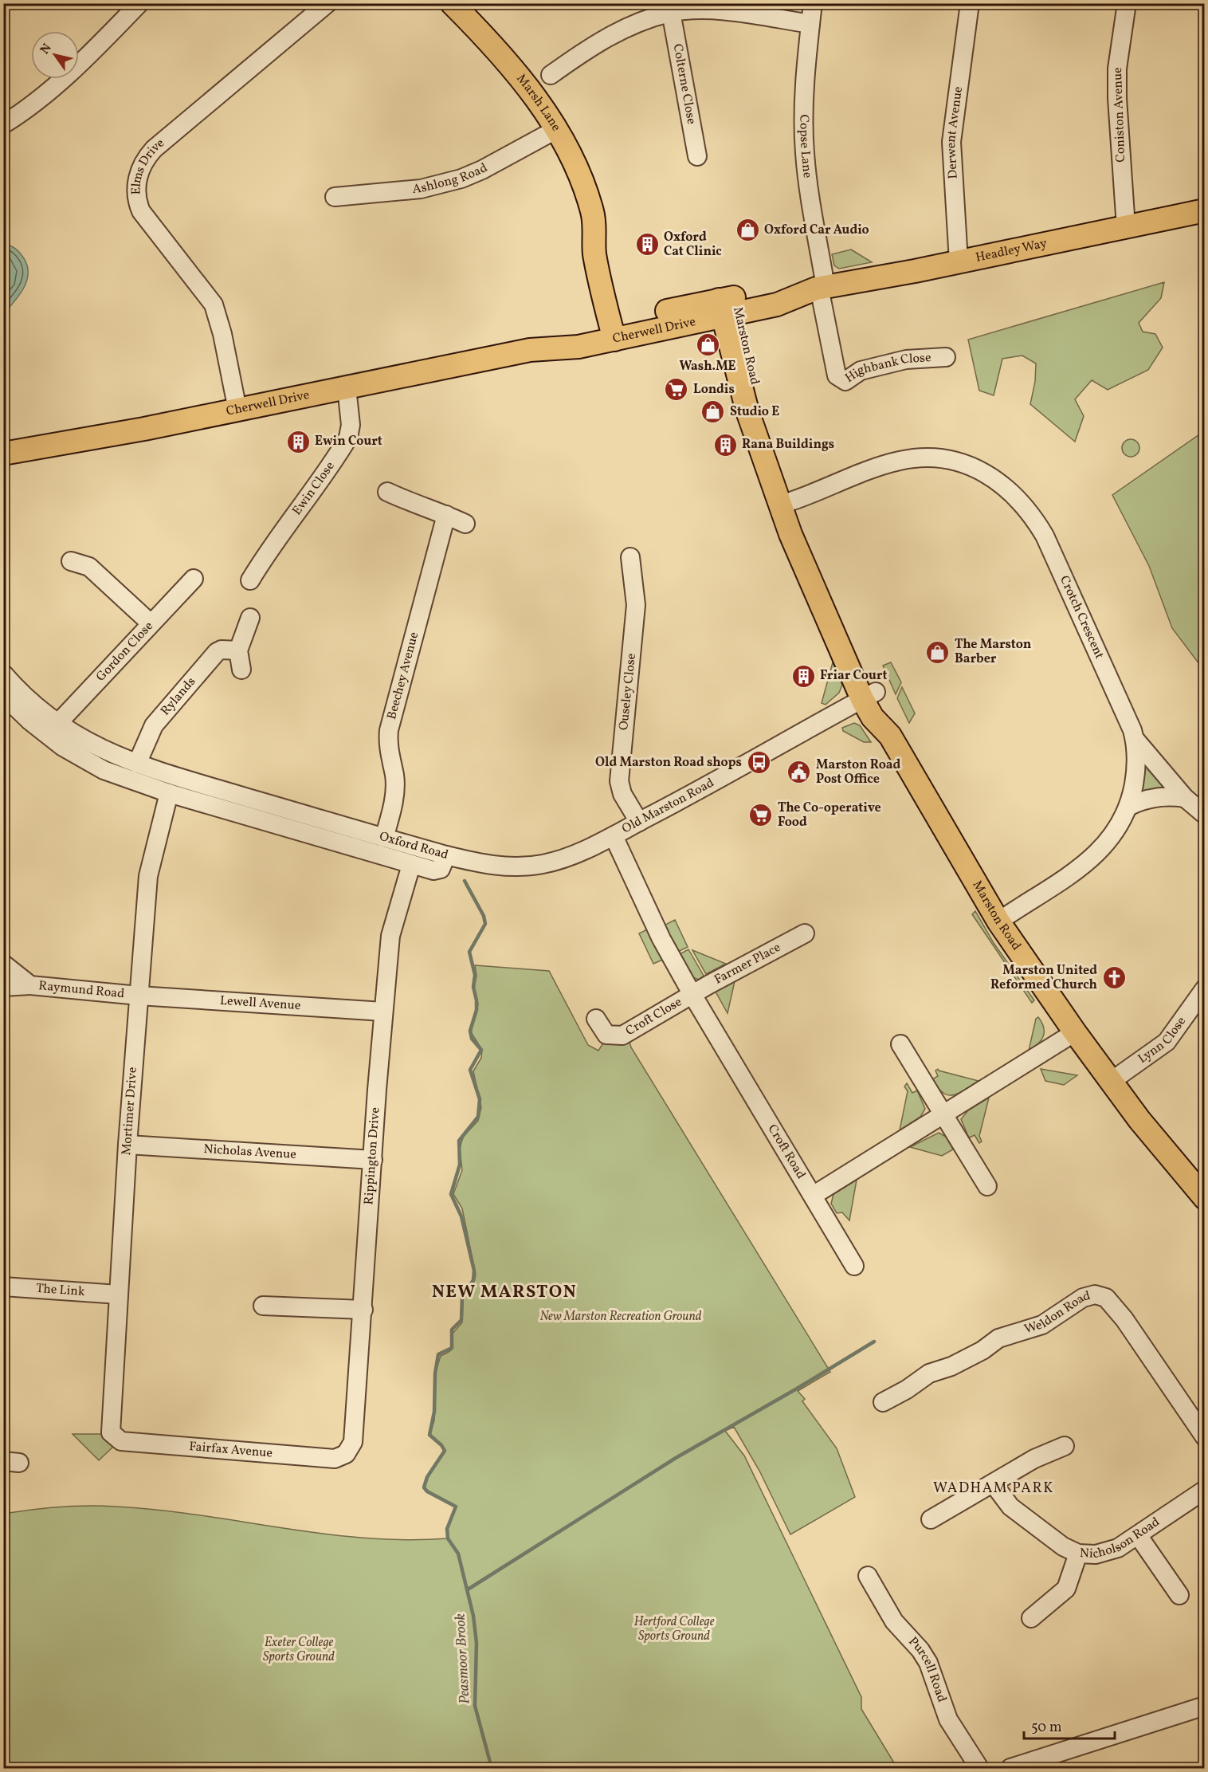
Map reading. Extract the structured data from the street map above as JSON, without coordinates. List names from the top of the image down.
{
  "streets": {
    "main road": [
      "Marsh Lane",
      "Headley Way",
      "Cherwell Drive",
      "Marston Road"
    ],
    "street": [
      "Colterne Close",
      "Coniston Avenue",
      "Derwent Avenue",
      "Copse Lane",
      "Elms Drive",
      "Ashlong Road",
      "Highbank Close",
      "Ewin Close",
      "Crotch Crescent",
      "Gordon Close",
      "Beechey Avenue",
      "Ouseley Close",
      "Rylands",
      "Old Marston Road",
      "Oxford Road",
      "Farmer Place",
      "Raymund Road",
      "Lewell Avenue",
      "Croft Close",
      "Lynn Close",
      "Mortimer Drive",
      "Croft Road",
      "Nicholas Avenue",
      "Rippington Drive",
      "The Link",
      "Weldon Road",
      "Fairfax Avenue",
      "Nicholson Road",
      "Purcell Road"
    ]
  },
  "crossings": [
    ["Marsh Lane", "Ashlong Road"],
    ["Marsh Lane", "Cherwell Drive"],
    ["Coniston Avenue", "Headley Way"],
    ["Derwent Avenue", "Headley Way"],
    ["Copse Lane", "Headley Way"],
    ["Copse Lane", "Highbank Close"],
    ["Elms Drive", "Cherwell Drive"],
    ["Headley Way", "Cherwell Drive"],
    ["Headley Way", "Marston Road"],
    ["Headley Way", "Highbank Close"],
    ["Cherwell Drive", "Marston Road"],
    ["Cherwell Drive", "Ewin Close"],
    ["Marston Road", "Crotch Crescent"],
    ["Marston Road", "Old Marston Road"],
    ["Marston Road", "Lynn Close"],
    ["Gordon Close", "Oxford Road"],
    ["Beechey Avenue", "Oxford Road"],
    ["Ouseley Close", "Old Marston Road"],
    ["Rylands", "Oxford Road"],
    ["Old Marston Road", "Oxford Road"],
    ["Old Marston Road", "Croft Road"],
    ["Oxford Road", "Mortimer Drive"],
    ["Oxford Road", "Rippington Drive"],
    ["Farmer Place", "Croft Close"],
    ["Farmer Place", "Croft Road"],
    ["Raymund Road", "Lewell Avenue"],
    ["Raymund Road", "Mortimer Drive"],
    ["Lewell Avenue", "Mortimer Drive"],
    ["Lewell Avenue", "Rippington Drive"],
    ["Croft Close", "Croft Road"],
    ["Mortimer Drive", "Nicholas Avenue"],
    ["Mortimer Drive", "The Link"],
    ["Mortimer Drive", "Fairfax Avenue"],
    ["Nicholas Avenue", "Rippington Drive"],
    ["Rippington Drive", "Fairfax Avenue"]
  ],
  "districts": ["NEW MARSTON", "WADHAM PARK"],
  "water": ["Peasmoor Brook"],
  "parks": ["New Marston Recreation Ground", "Hertford College Sports Ground", "Exeter College Sports Ground"],
  "places": {
    "shop": [
      "Oxford Car Audio",
      "Wash.ME",
      "Studio E",
      "The Marston Barber"
    ],
    "building": [
      "Oxford Cat Clinic",
      "Ewin Court",
      "Rana Buildings",
      "Friar Court"
    ],
    "supermarket": ["Londis", "The Co-operative Food"],
    "bus stop": ["Old Marston Road shops"],
    "public building": ["Marston Road Post Office"],
    "church": ["Marston United Reformed Church"]
  },
  "scale_bar": "50 m",
  "north": "top left"
}
